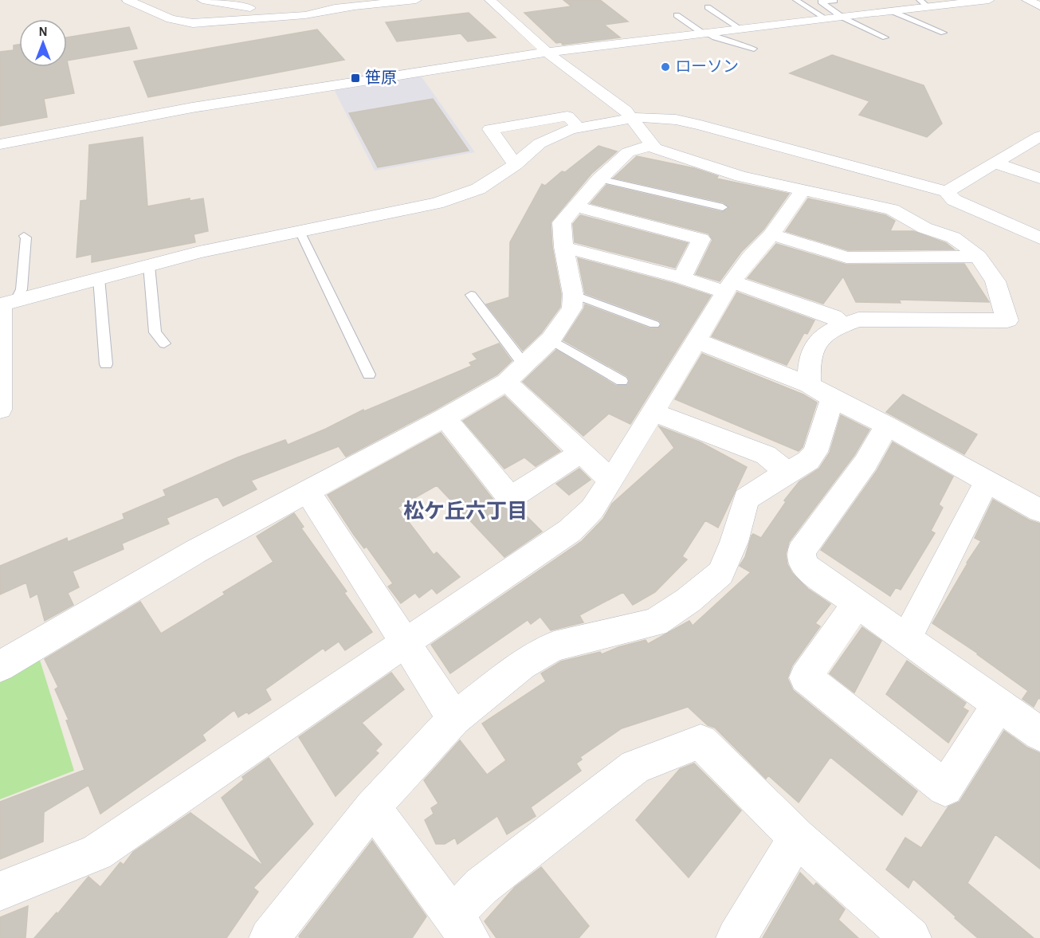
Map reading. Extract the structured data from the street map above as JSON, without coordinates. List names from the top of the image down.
{
  "districts": ["松ケ丘六丁目"],
  "places": {
    "other": ["ローソン"],
    "transit": ["笹原"]
  },
  "north": "top"
}
